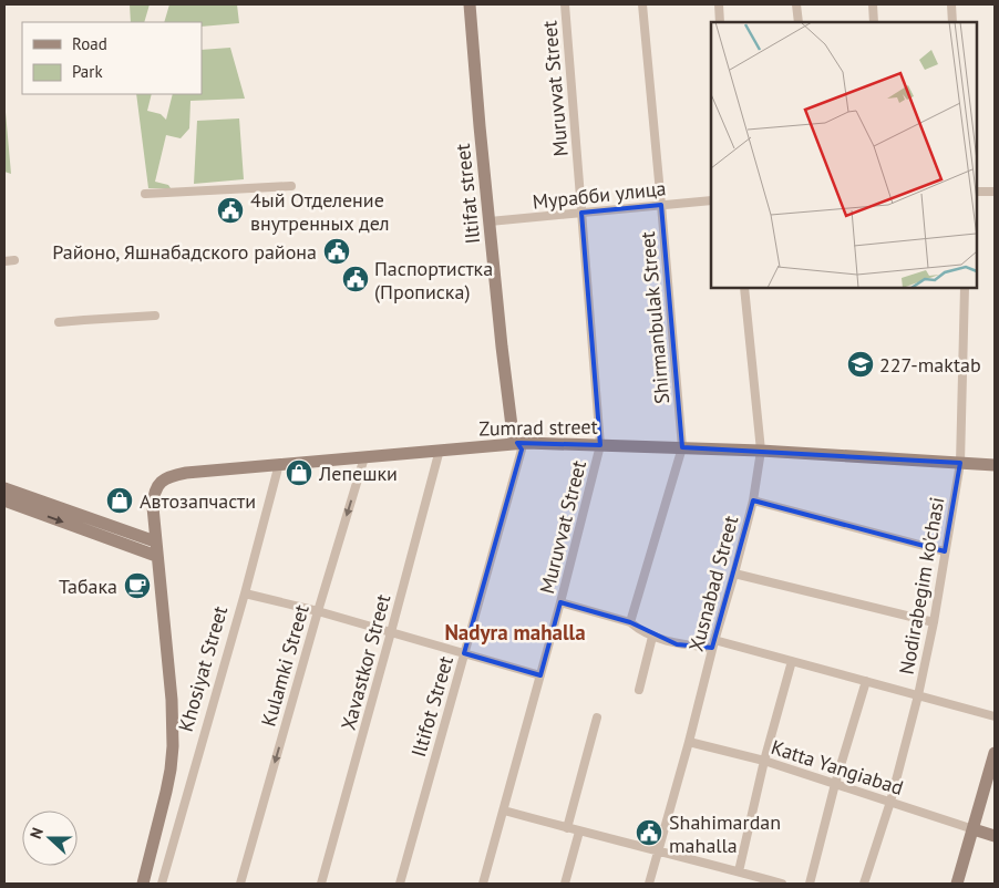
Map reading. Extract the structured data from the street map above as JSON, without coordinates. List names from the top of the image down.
{
  "streets": {
    "street": [
      "Muruvvat Street",
      "Iltifаt street",
      "Мурабби улица",
      "Shirmаnbulak Street",
      "Zumrad street",
      "Xusnabad Street",
      "Nodirabegim ko'chasi",
      "Xavastkor Street",
      "Kulamki Street",
      "Khosiyat Street",
      "Iltifot Street",
      "Katta Yangiabad"
    ]
  },
  "crossings": [
    ["Muruvvat Street", "Мурабби улица"],
    ["Muruvvat Street", "Zumrad street"],
    ["Iltifаt street", "Мурабби улица"],
    ["Iltifаt street", "Zumrad street"],
    ["Iltifаt street", "Iltifot Street"],
    ["Мурабби улица", "Shirmаnbulak Street"],
    ["Shirmаnbulak Street", "Zumrad street"],
    ["Zumrad street", "Xusnabad Street"],
    ["Zumrad street", "Nodirabegim ko'chasi"],
    ["Zumrad street", "Xavastkor Street"],
    ["Zumrad street", "Kulamki Street"],
    ["Zumrad street", "Khosiyat Street"],
    ["Zumrad street", "Iltifot Street"],
    ["Xusnabad Street", "Katta Yangiabad"],
    ["Nodirabegim ko'chasi", "Katta Yangiabad"]
  ],
  "one_way": ["Kulamki Street"],
  "districts": ["Nadyra mahalla"],
  "places": {
    "public building": [
      "4ый Отделение внутренных дел",
      "Районо, Яшнабадского района",
      "Паспортистка (Прописка)",
      "Shahimardan mahalla"
    ],
    "school or university": ["227-maktab"],
    "shop": ["Лепешки", "Автозапчасти"],
    "cafe": ["Табака"]
  },
  "legend": ["Road", "Park"],
  "north": "left"
}
